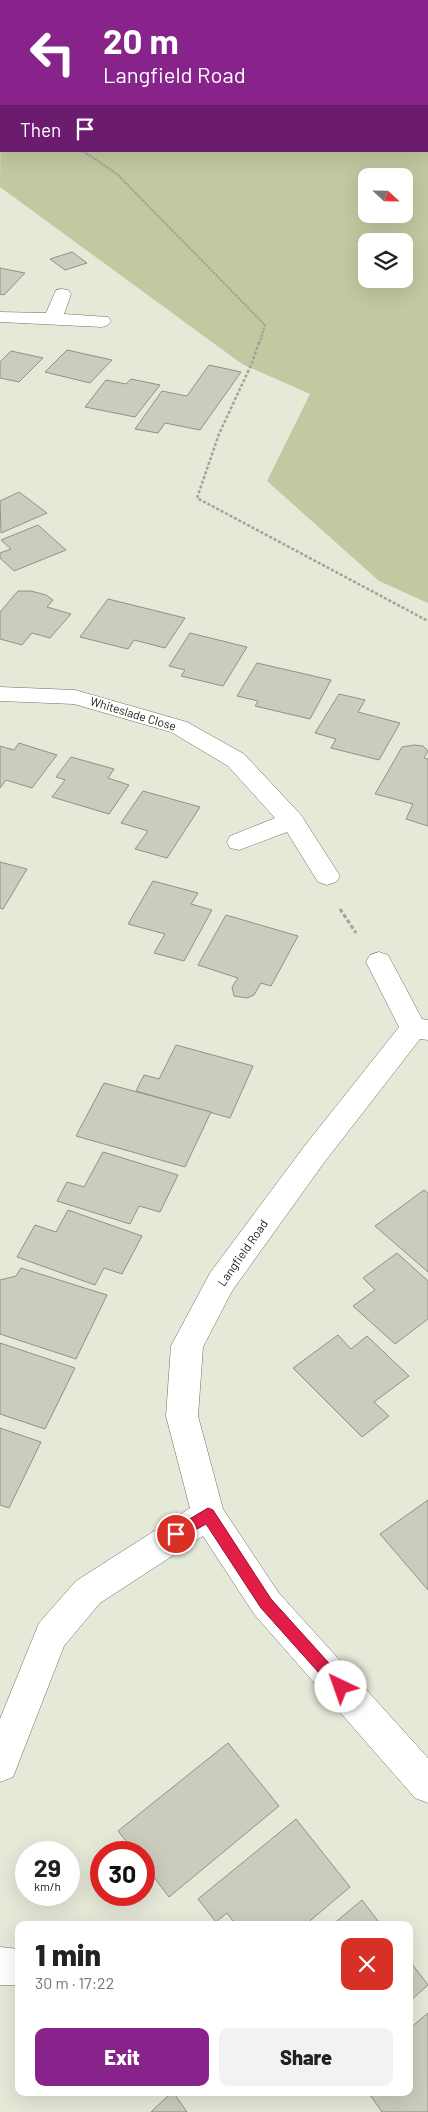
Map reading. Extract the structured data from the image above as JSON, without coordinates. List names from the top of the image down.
{
  "streets": {
    "street": ["Whiteslade Close", "Langfield Road"]
  },
  "north": "right",
  "page": {
    "turn": ["20 m", "Langfield Road"],
    "then": "Then",
    "speed": "29 km/h",
    "limit": "30",
    "heading": ["1 min", "30 m · 17:22"],
    "buttons": ["Exit", "Share"]
  }
}
